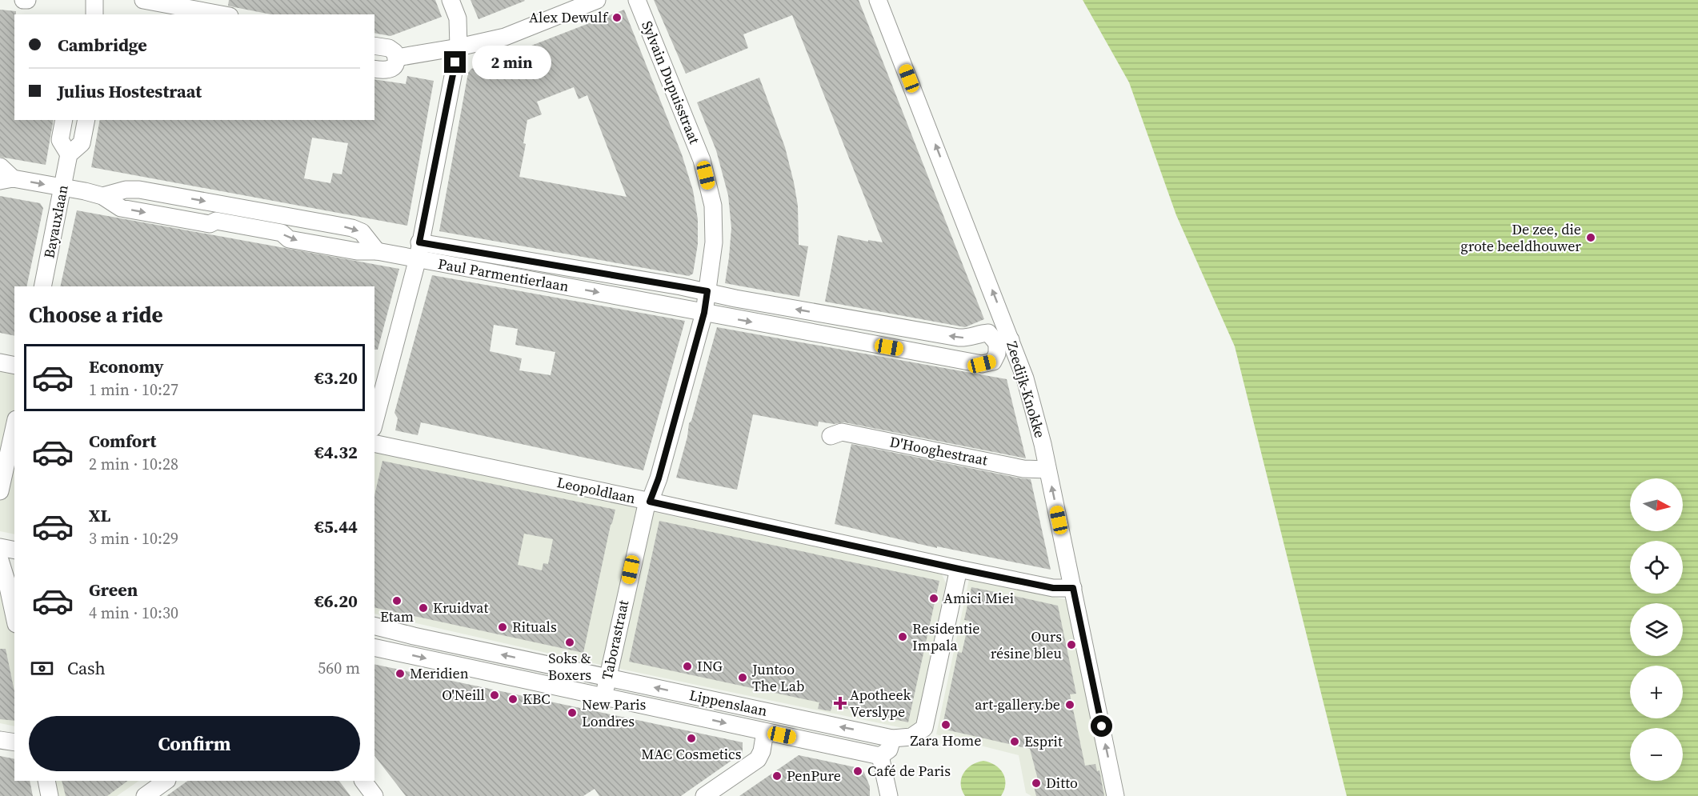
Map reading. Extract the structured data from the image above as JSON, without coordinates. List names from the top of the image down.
{
  "streets": {
    "street": [
      "Sylvain Dupuisstraat",
      "Bayauxlaan",
      "Paul Parmentierlaan",
      "Zeedijk-Knokke",
      "D'Hooghestraat",
      "Leopoldlaan",
      "Taborastraat",
      "Lippenslaan"
    ]
  },
  "crossings": [
    ["Sylvain Dupuisstraat", "Paul Parmentierlaan"],
    ["Sylvain Dupuisstraat", "Leopoldlaan"],
    ["Sylvain Dupuisstraat", "Taborastraat"],
    ["Bayauxlaan", "Paul Parmentierlaan"],
    ["Paul Parmentierlaan", "Zeedijk-Knokke"],
    ["Zeedijk-Knokke", "D'Hooghestraat"],
    ["Zeedijk-Knokke", "Leopoldlaan"],
    ["Leopoldlaan", "Taborastraat"],
    ["Taborastraat", "Lippenslaan"]
  ],
  "one_way": ["Zeedijk-Knokke"],
  "places": {
    "other": [
      "Alex Dewulf",
      "De zee, die grote beeldhouwer",
      "Amici Miei",
      "Etam",
      "Kruidvat",
      "Rituals",
      "Residentie Impala",
      "Soks & Boxers",
      "Ours résine bleu",
      "ING",
      "Meridien",
      "Juntoo The Lab",
      "O'Neill",
      "KBC",
      "art-gallery.be",
      "New Paris Londres",
      "Zara Home",
      "MAC Cosmetics",
      "Esprit",
      "Café de Paris",
      "PenPure",
      "Ditto"
    ],
    "health": ["Apotheek Verslype"]
  },
  "north": "right",
  "page": {
    "banner": ["Cambridge", "Julius Hostestraat"],
    "bubble": "2 min",
    "heading": "Choose a ride",
    "list": [
      {
        "name": "Economy",
        "note": "1 min · 10:27",
        "value": "€3.20"
      },
      {
        "name": "Comfort",
        "note": "2 min · 10:28",
        "value": "€4.32"
      },
      {
        "name": "XL",
        "note": "3 min · 10:29",
        "value": "€5.44"
      },
      {
        "name": "Green",
        "note": "4 min · 10:30",
        "value": "€6.20"
      }
    ],
    "map_buttons": ["+", "−"],
    "pay": ["Cash", "560 m"],
    "buttons": "Confirm"
  }
}
